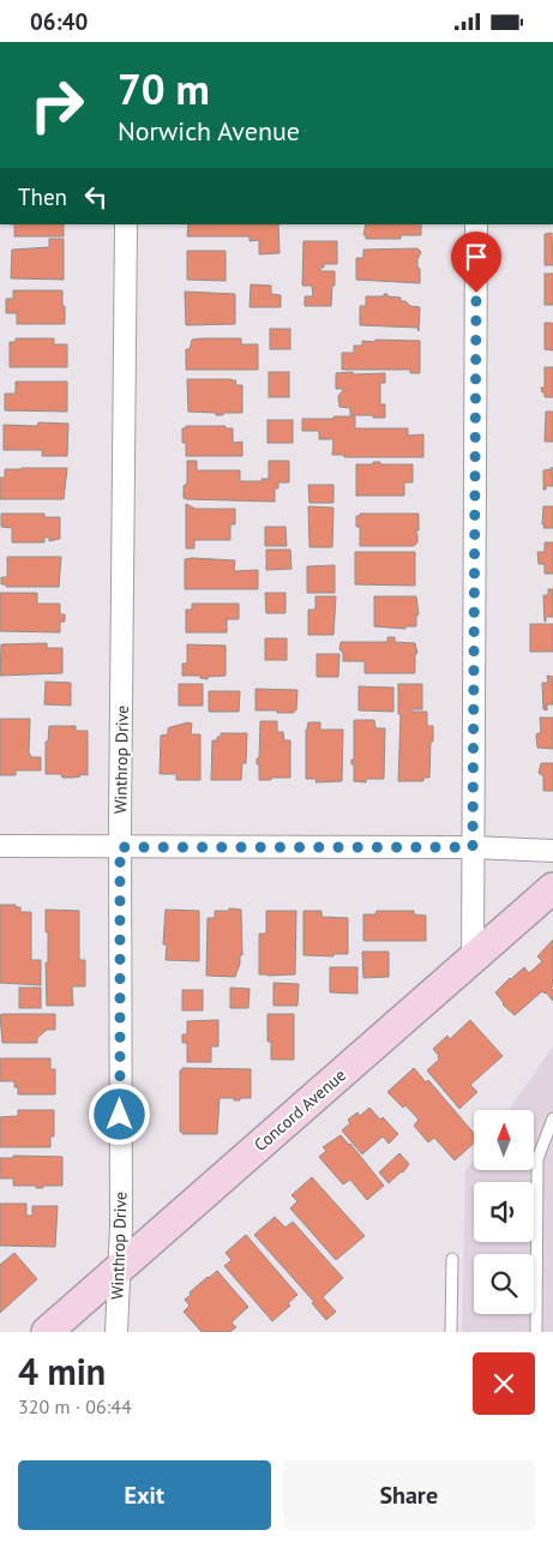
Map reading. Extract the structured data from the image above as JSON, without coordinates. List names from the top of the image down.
{
  "streets": {
    "street": ["Winthrop Drive", "Concord Avenue"]
  },
  "crossings": [
    ["Winthrop Drive", "Concord Avenue"]
  ],
  "north": "top",
  "page": {
    "status": "06:40",
    "turn": ["70 m", "Norwich Avenue"],
    "then": "Then",
    "heading": ["4 min", "320 m · 06:44"],
    "buttons": ["Exit", "Share"]
  }
}
